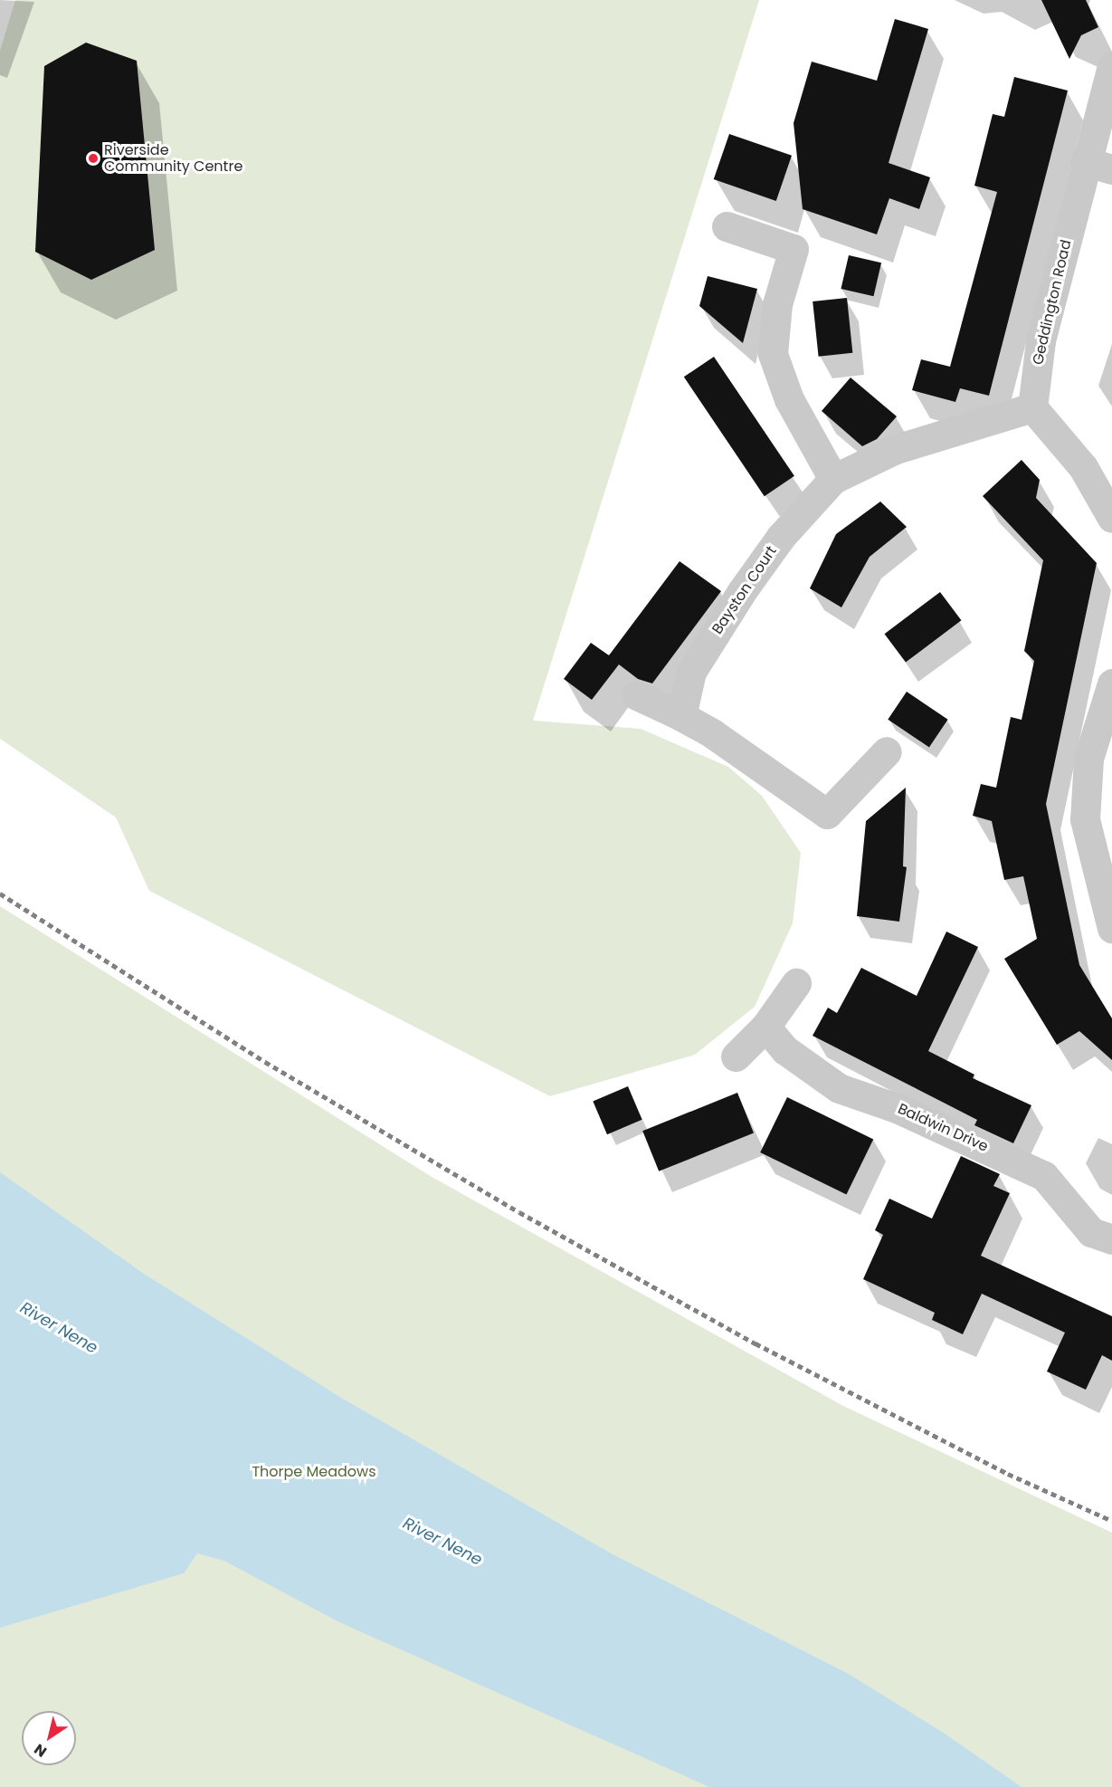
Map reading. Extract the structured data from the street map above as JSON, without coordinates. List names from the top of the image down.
{
  "streets": {
    "street": ["Geddington Road", "Bayston Court", "Baldwin Drive"]
  },
  "crossings": [
    ["Geddington Road", "Bayston Court"]
  ],
  "water": ["River Nene"],
  "parks": ["Thorpe Meadows"],
  "places": ["Riverside Community Centre"],
  "north": "bottom left"
}
